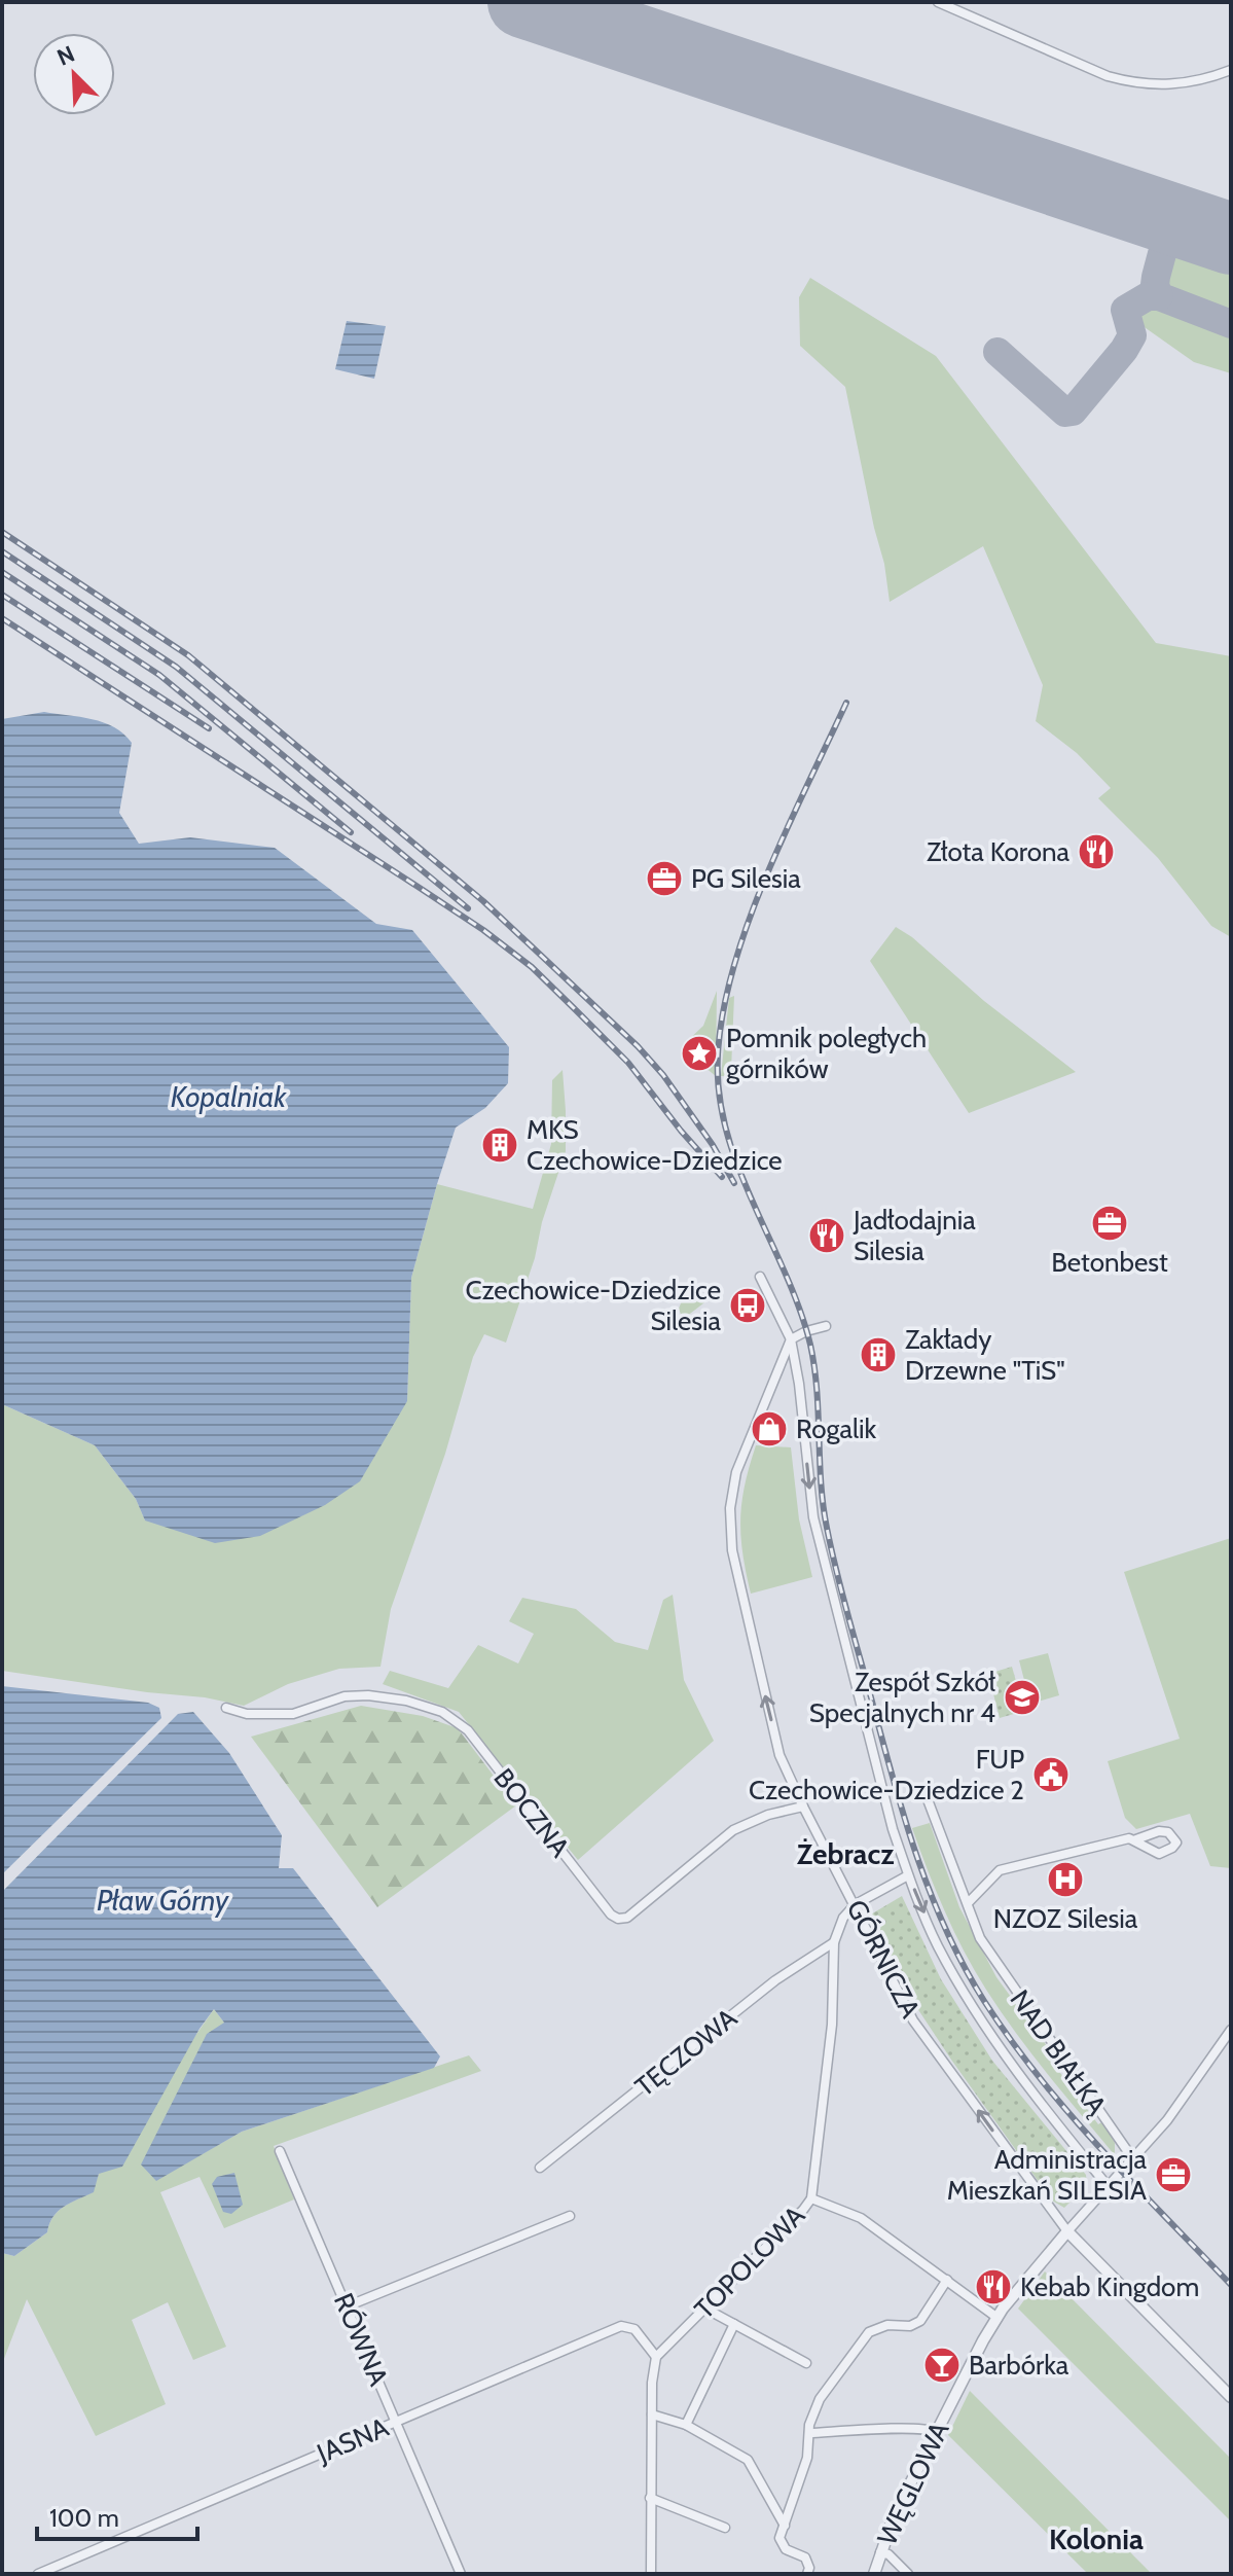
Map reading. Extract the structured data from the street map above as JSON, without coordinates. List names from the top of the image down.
{
  "streets": {
    "street": [
      "BOCZNA",
      "GÓRNICZA",
      "TĘCZOWA",
      "NAD BIAŁKĄ",
      "TOPOLOWA",
      "RÓWNA",
      "JASNA",
      "WĘGLOWA"
    ]
  },
  "crossings": [
    ["BOCZNA", "GÓRNICZA"],
    ["GÓRNICZA", "TOPOLOWA"],
    ["GÓRNICZA", "WĘGLOWA"],
    ["TĘCZOWA", "TOPOLOWA"],
    ["NAD BIAŁKĄ", "WĘGLOWA"],
    ["TOPOLOWA", "JASNA"],
    ["RÓWNA", "JASNA"]
  ],
  "districts": ["Żebracz", "Kolonia"],
  "water": ["Kopalniak", "Pław Górny"],
  "places": {
    "restaurant": ["Złota Korona", "Jadłodajnia Silesia", "Kebab Kingdom"],
    "office": ["PG Silesia", "Betonbest", "Administracja Mieszkań SILESIA"],
    "place": ["Pomnik poległych górników"],
    "building": ["MKS Czechowice-Dziedzice", "Zakłady Drzewne \"TiS\""],
    "bus stop": ["Czechowice-Dziedzice Silesia"],
    "shop": ["Rogalik"],
    "school or university": ["Zespół Szkół Specjalnych nr 4"],
    "public building": ["FUP Czechowice-Dziedzice 2"],
    "hospital": ["NZOZ Silesia"],
    "bar": ["Barbórka"]
  },
  "scale_bar": "100 m",
  "north": "top left"
}
